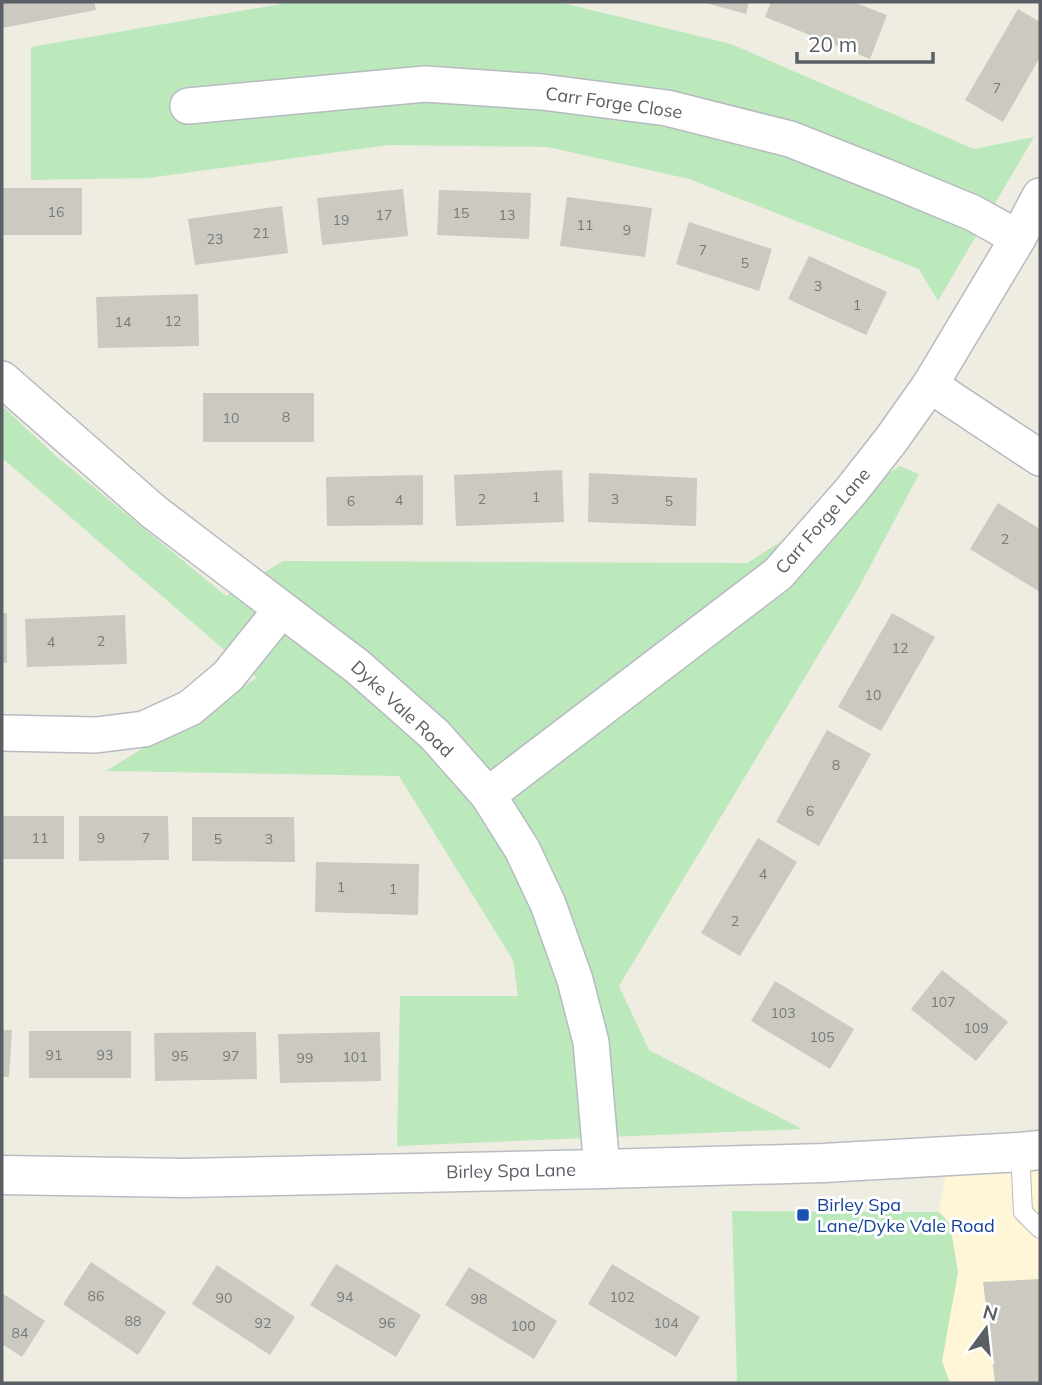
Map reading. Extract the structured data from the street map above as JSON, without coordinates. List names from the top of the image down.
{
  "streets": {
    "street": [
      "Carr Forge Close",
      "Carr Forge Lane",
      "Dyke Vale Road",
      "Birley Spa Lane"
    ]
  },
  "crossings": [
    ["Carr Forge Close", "Carr Forge Lane"],
    ["Carr Forge Lane", "Dyke Vale Road"],
    ["Dyke Vale Road", "Birley Spa Lane"]
  ],
  "places": {
    "transit": ["Birley Spa Lane/Dyke Vale Road"]
  },
  "house_numbers": [
    "7",
    "16",
    "15",
    "17",
    "13",
    "19",
    "11",
    "9",
    "21",
    "23",
    "7",
    "5",
    "3",
    "1",
    "12",
    "14",
    "8",
    "10",
    "1",
    "2",
    "3",
    "4",
    "6",
    "5",
    "2",
    "2",
    "4",
    "12",
    "10",
    "8",
    "6",
    "11",
    "9",
    "7",
    "5",
    "3",
    "4",
    "1",
    "1",
    "2",
    "107",
    "103",
    "109",
    "105",
    "91",
    "93",
    "95",
    "97",
    "101",
    "99",
    "86",
    "94",
    "102",
    "90",
    "98",
    "88",
    "92",
    "96",
    "104",
    "100",
    "84"
  ],
  "scale_bar": "20 m",
  "north": "top"
}
